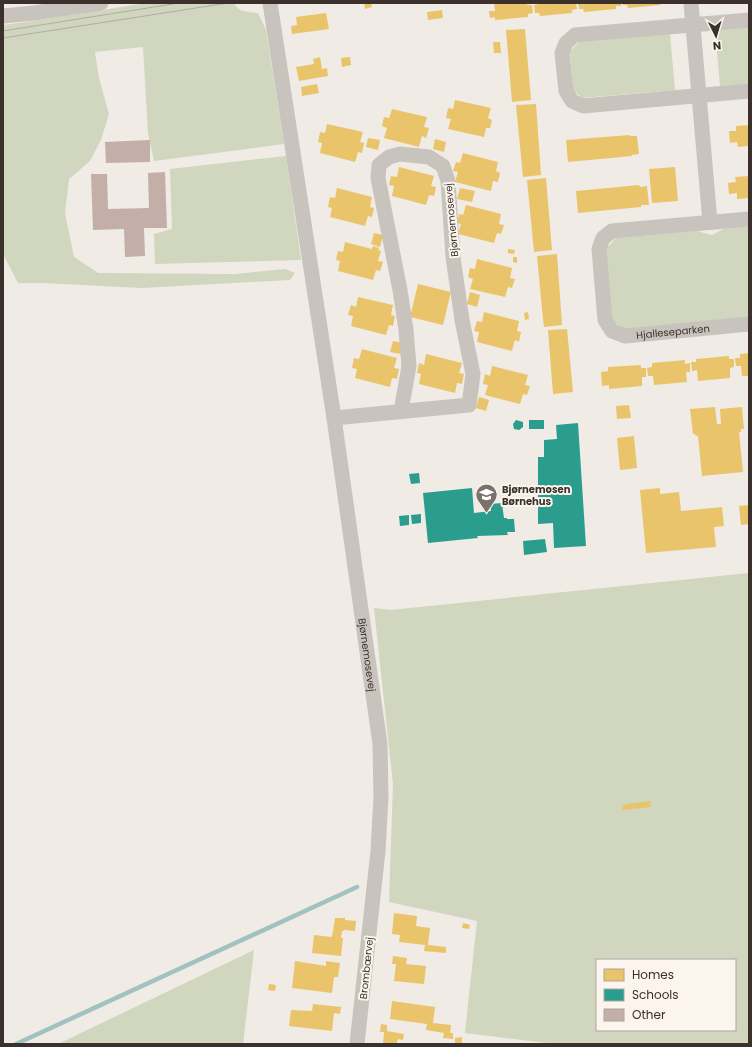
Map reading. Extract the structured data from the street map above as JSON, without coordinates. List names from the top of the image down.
{
  "streets": {
    "street": ["Bjørnemosevej", "Hjalleseparken", "Brombærvej"]
  },
  "crossings": [
    ["Bjørnemosevej", "Brombærvej"]
  ],
  "places": {
    "school or university": ["Bjørnemosen Børnehus"]
  },
  "legend": ["Homes", "Schools", "Other"],
  "north": "bottom"
}
